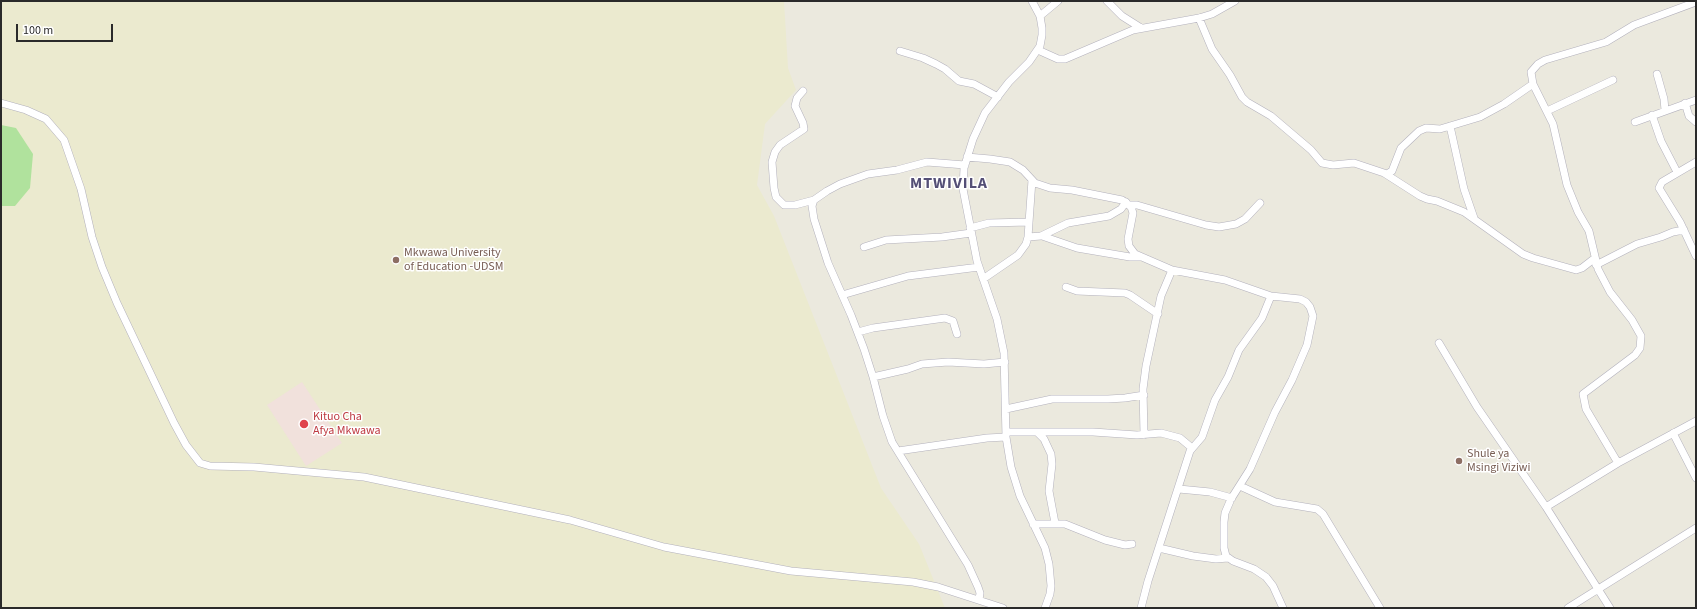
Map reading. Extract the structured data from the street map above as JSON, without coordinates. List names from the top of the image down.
{
  "districts": ["MTWIVILA"],
  "places": ["Mkwawa University of Education -UDSM", "Kituo Cha Afya Mkwawa", "Shule ya Msingi Viziwi"],
  "scale_bar": "100 m"
}
